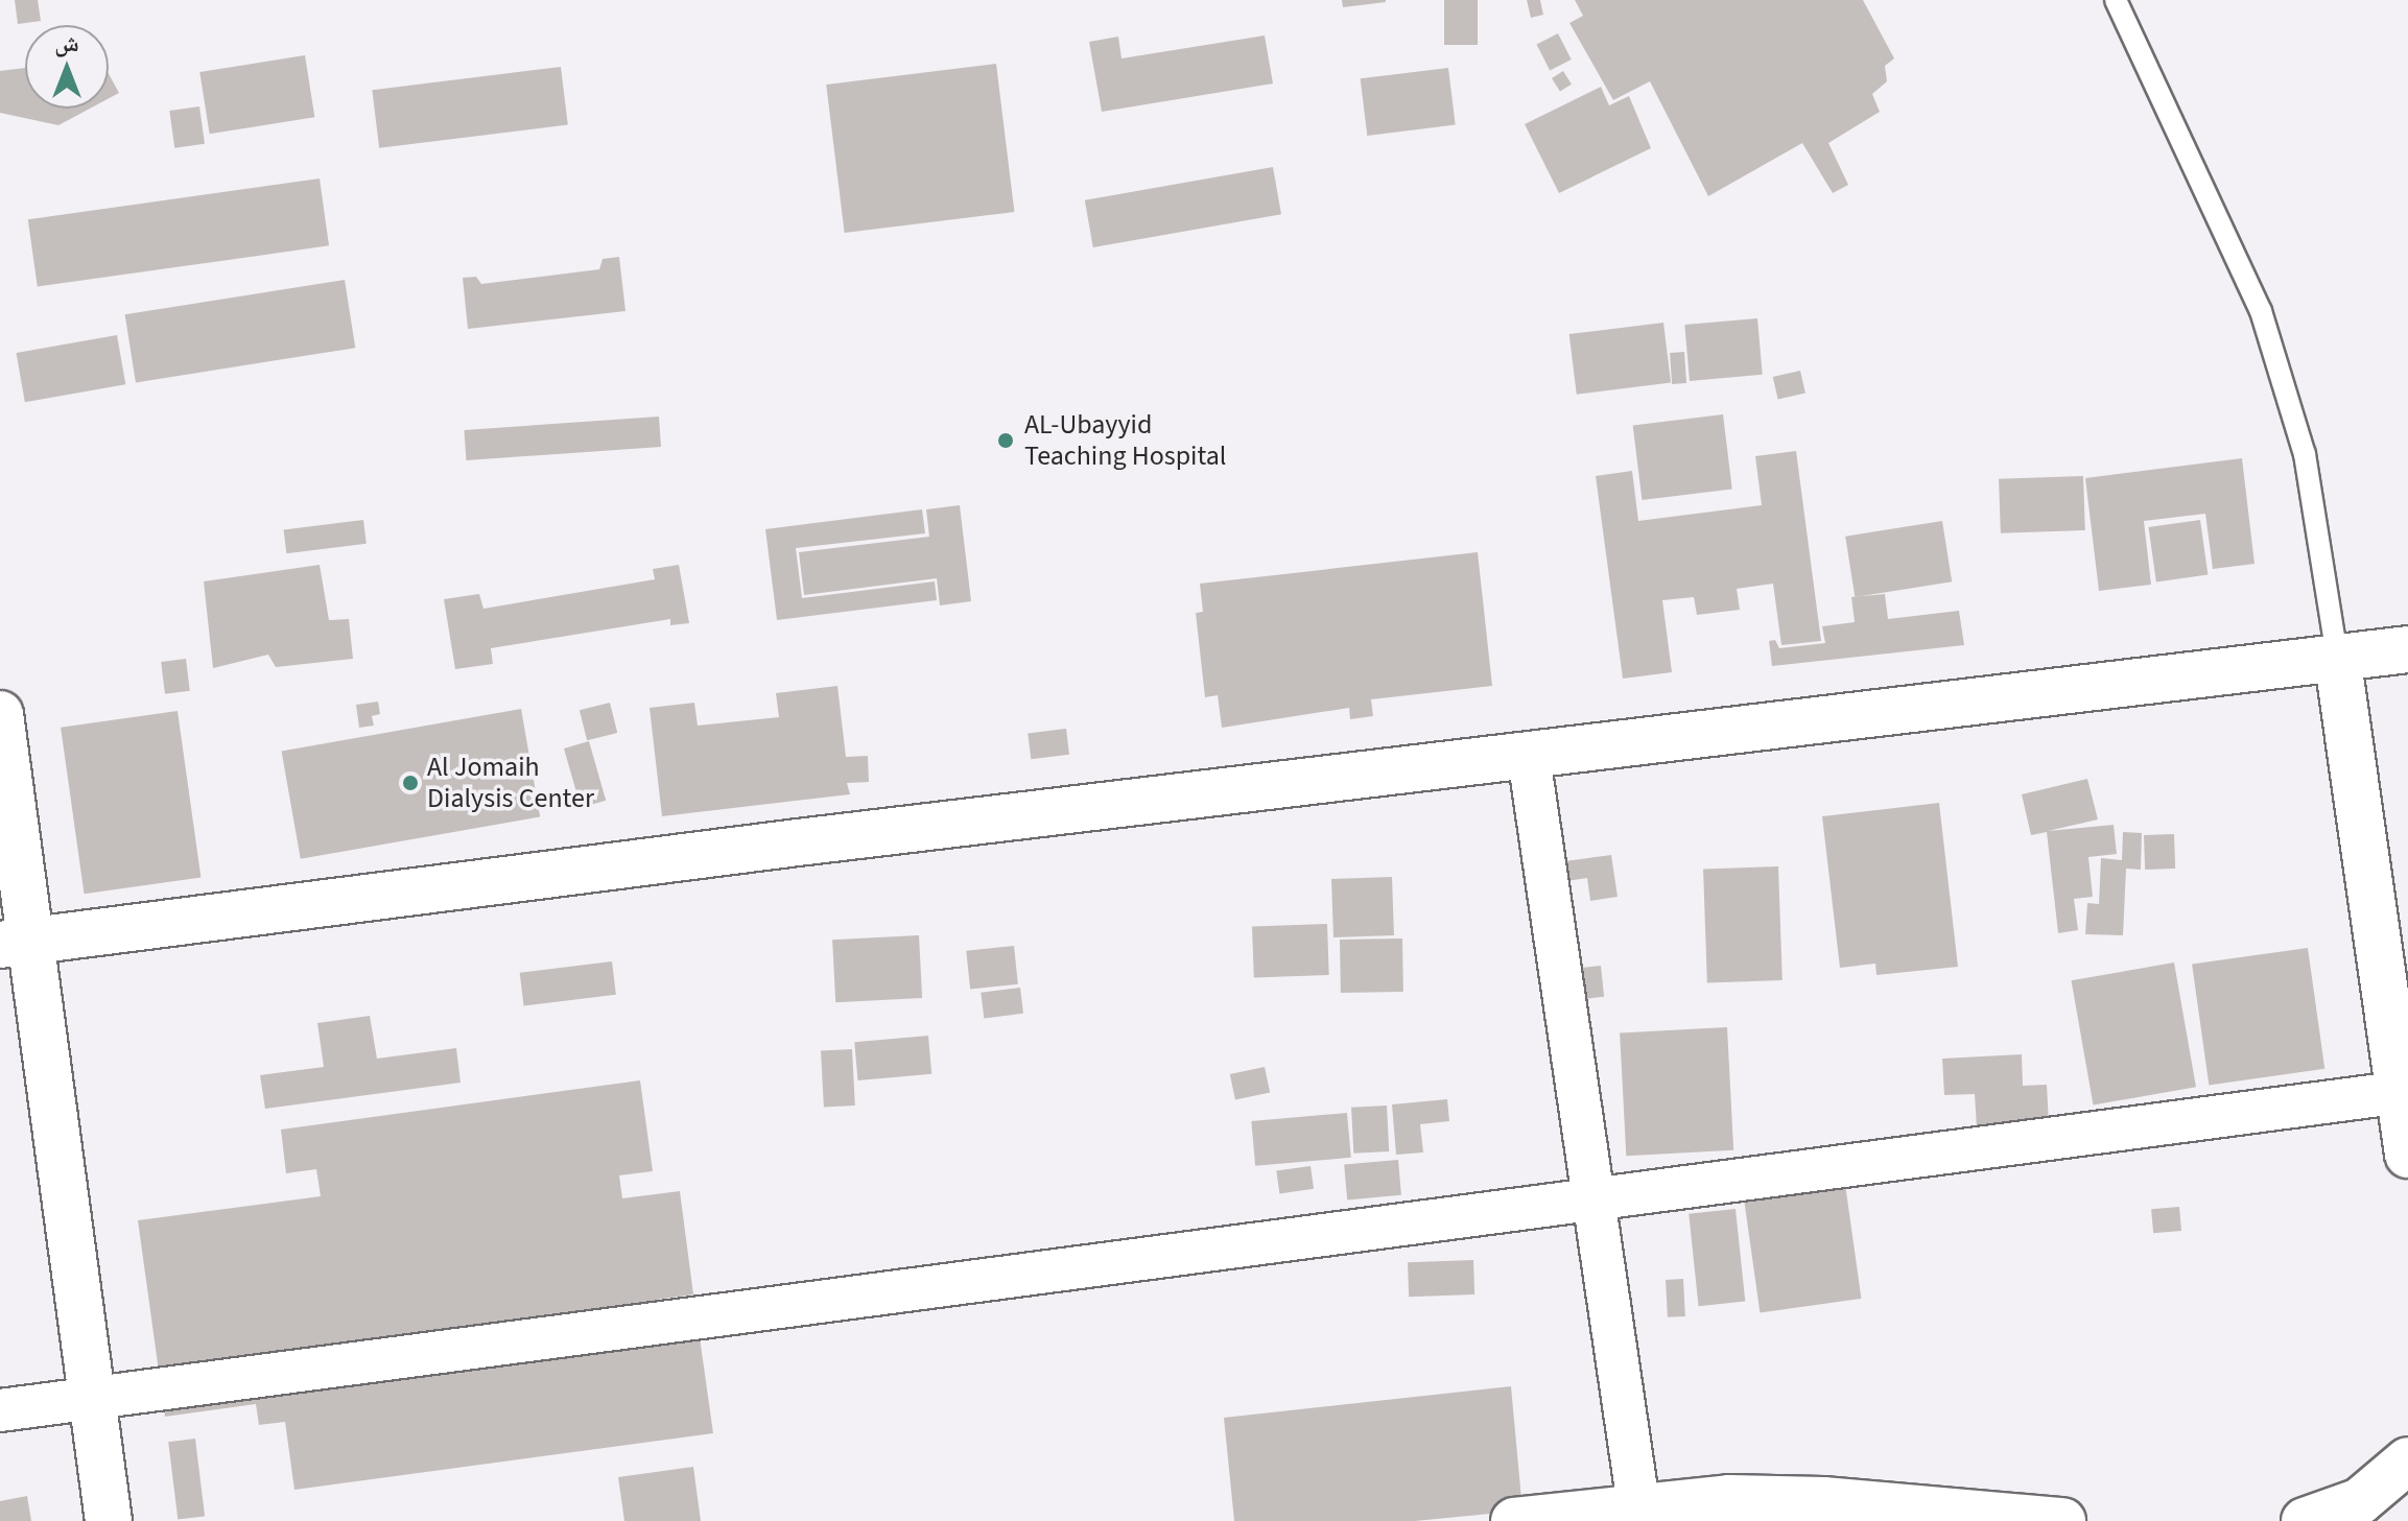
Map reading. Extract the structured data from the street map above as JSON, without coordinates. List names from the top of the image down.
{
  "places": ["AL-Ubayyid Teaching Hospital", "Al Jomaih Dialysis Center"],
  "north": "top"
}
